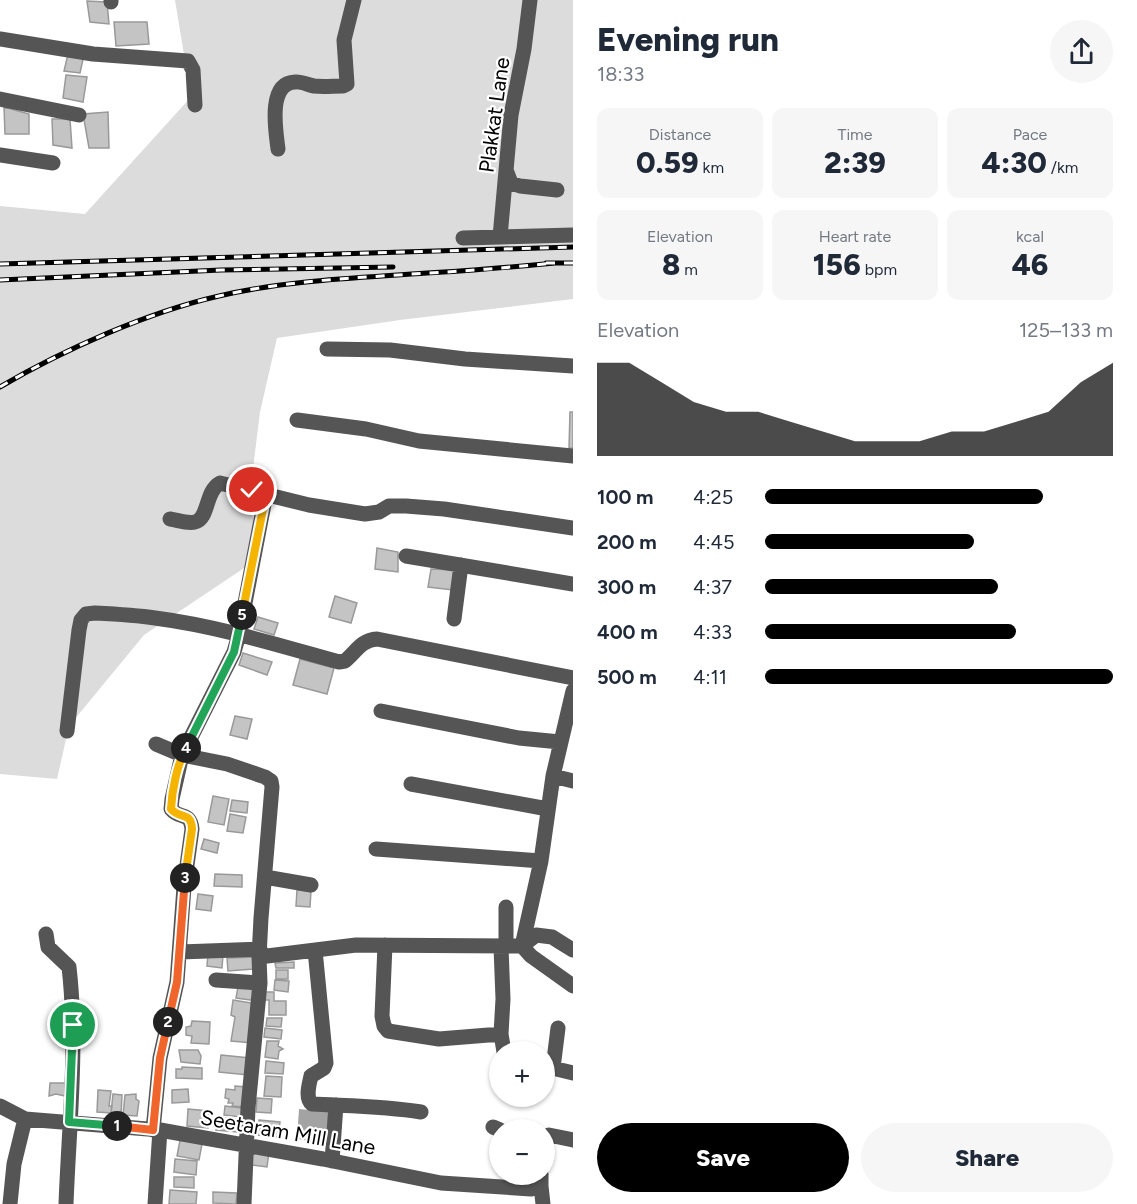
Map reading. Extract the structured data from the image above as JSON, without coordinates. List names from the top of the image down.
{
  "streets": {
    "street": ["Plakkat Lane", "Seetaram Mill Lane"]
  },
  "page": {
    "heading": ["Evening run", "18:33"],
    "stats": [
      ["Distance", "0.59 km"],
      ["Time", "2:39"],
      ["Pace", "4:30 /km"],
      ["Elevation", "8 m"],
      ["Heart rate", "156 bpm"],
      ["kcal", "46"]
    ],
    "chart": ["Elevation", "125–133 m"],
    "list": [
      {
        "name": "100 m",
        "note": "4:25"
      },
      {
        "name": "200 m",
        "note": "4:45"
      },
      {
        "name": "300 m",
        "note": "4:37"
      },
      {
        "name": "400 m",
        "note": "4:33"
      },
      {
        "name": "500 m",
        "note": "4:11"
      }
    ],
    "pins": [
      "5",
      "4",
      "3",
      "2",
      "1"
    ],
    "map_buttons": ["+", "−"],
    "buttons": ["Save", "Share"]
  }
}
